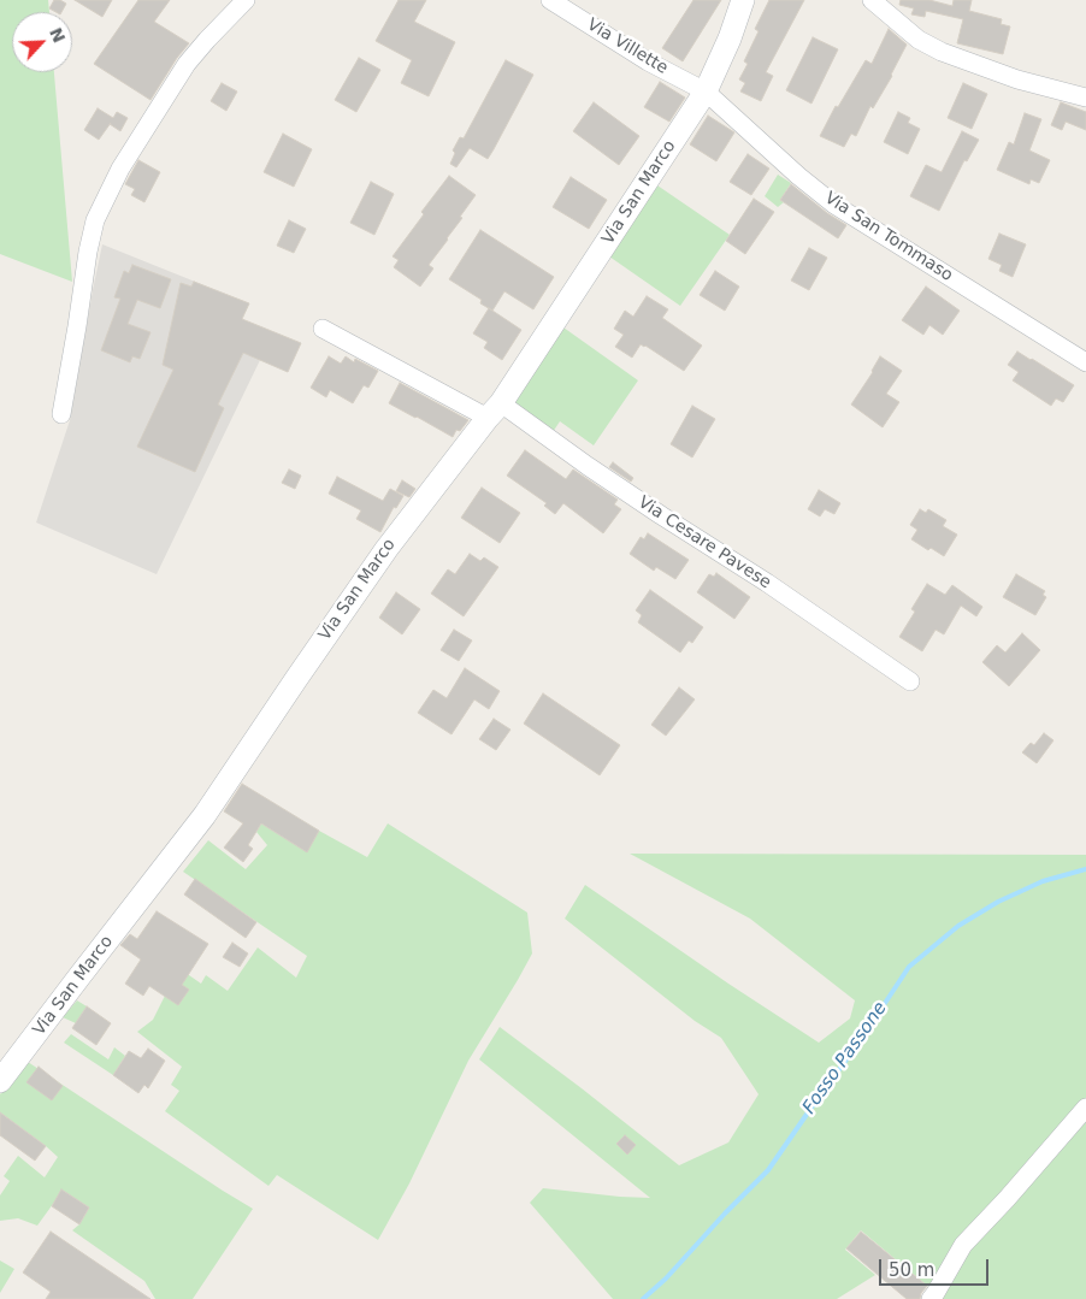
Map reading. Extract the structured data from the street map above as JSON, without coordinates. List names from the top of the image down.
{
  "streets": {
    "street": [
      "Via Villette",
      "Via San Marco",
      "Via San Tommaso",
      "Via Cesare Pavese"
    ]
  },
  "crossings": [
    ["Via Villette", "Via San Marco"],
    ["Via Villette", "Via San Tommaso"],
    ["Via San Marco", "Via San Tommaso"],
    ["Via San Marco", "Via Cesare Pavese"]
  ],
  "water": ["Fosso Passone"],
  "scale_bar": "50 m",
  "north": "top right"
}
